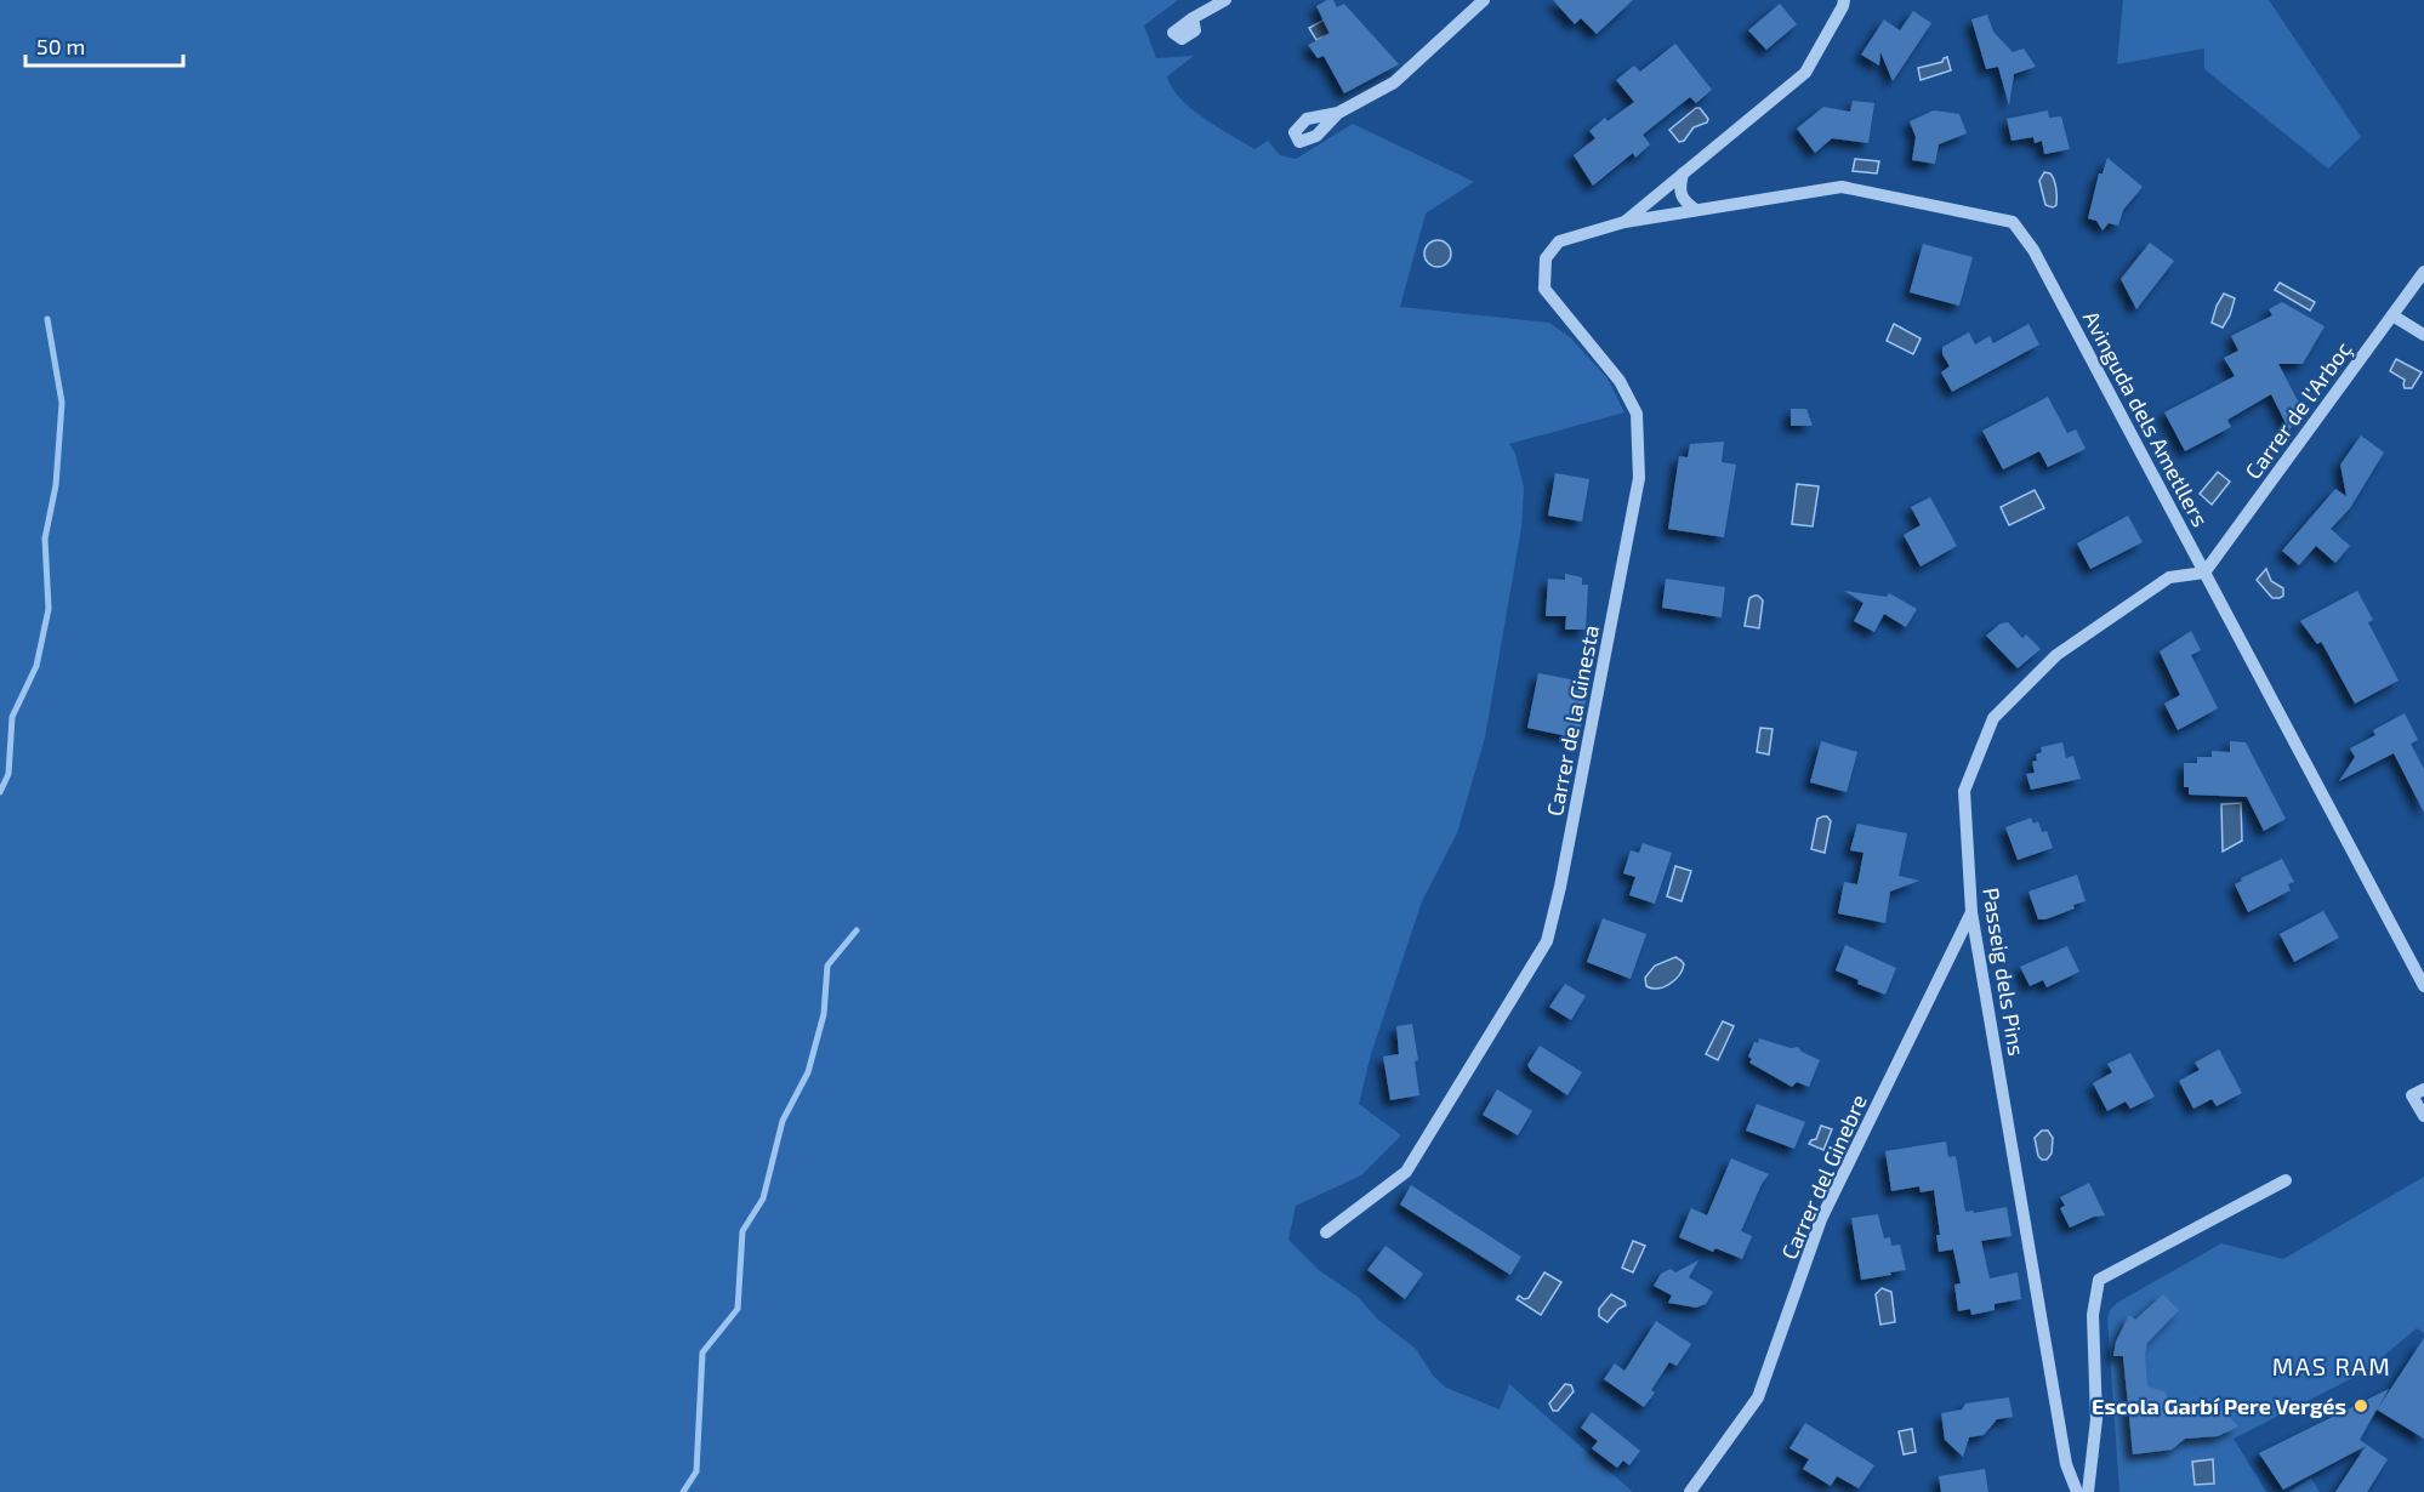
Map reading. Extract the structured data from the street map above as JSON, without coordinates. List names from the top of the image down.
{
  "streets": {
    "street": [
      "Carrer de l'Arboç",
      "Avinguda dels Ametllers",
      "Carrer de la Ginesta",
      "Passeig dels Pins",
      "Carrer del Ginebre"
    ]
  },
  "crossings": [
    ["Carrer de l'Arboç", "Avinguda dels Ametllers"],
    ["Carrer de l'Arboç", "Passeig dels Pins"],
    ["Avinguda dels Ametllers", "Carrer de la Ginesta"],
    ["Avinguda dels Ametllers", "Passeig dels Pins"],
    ["Passeig dels Pins", "Carrer del Ginebre"]
  ],
  "districts": ["MAS RAM"],
  "places": ["Escola Garbí Pere Vergés"],
  "scale_bar": "50 m"
}
